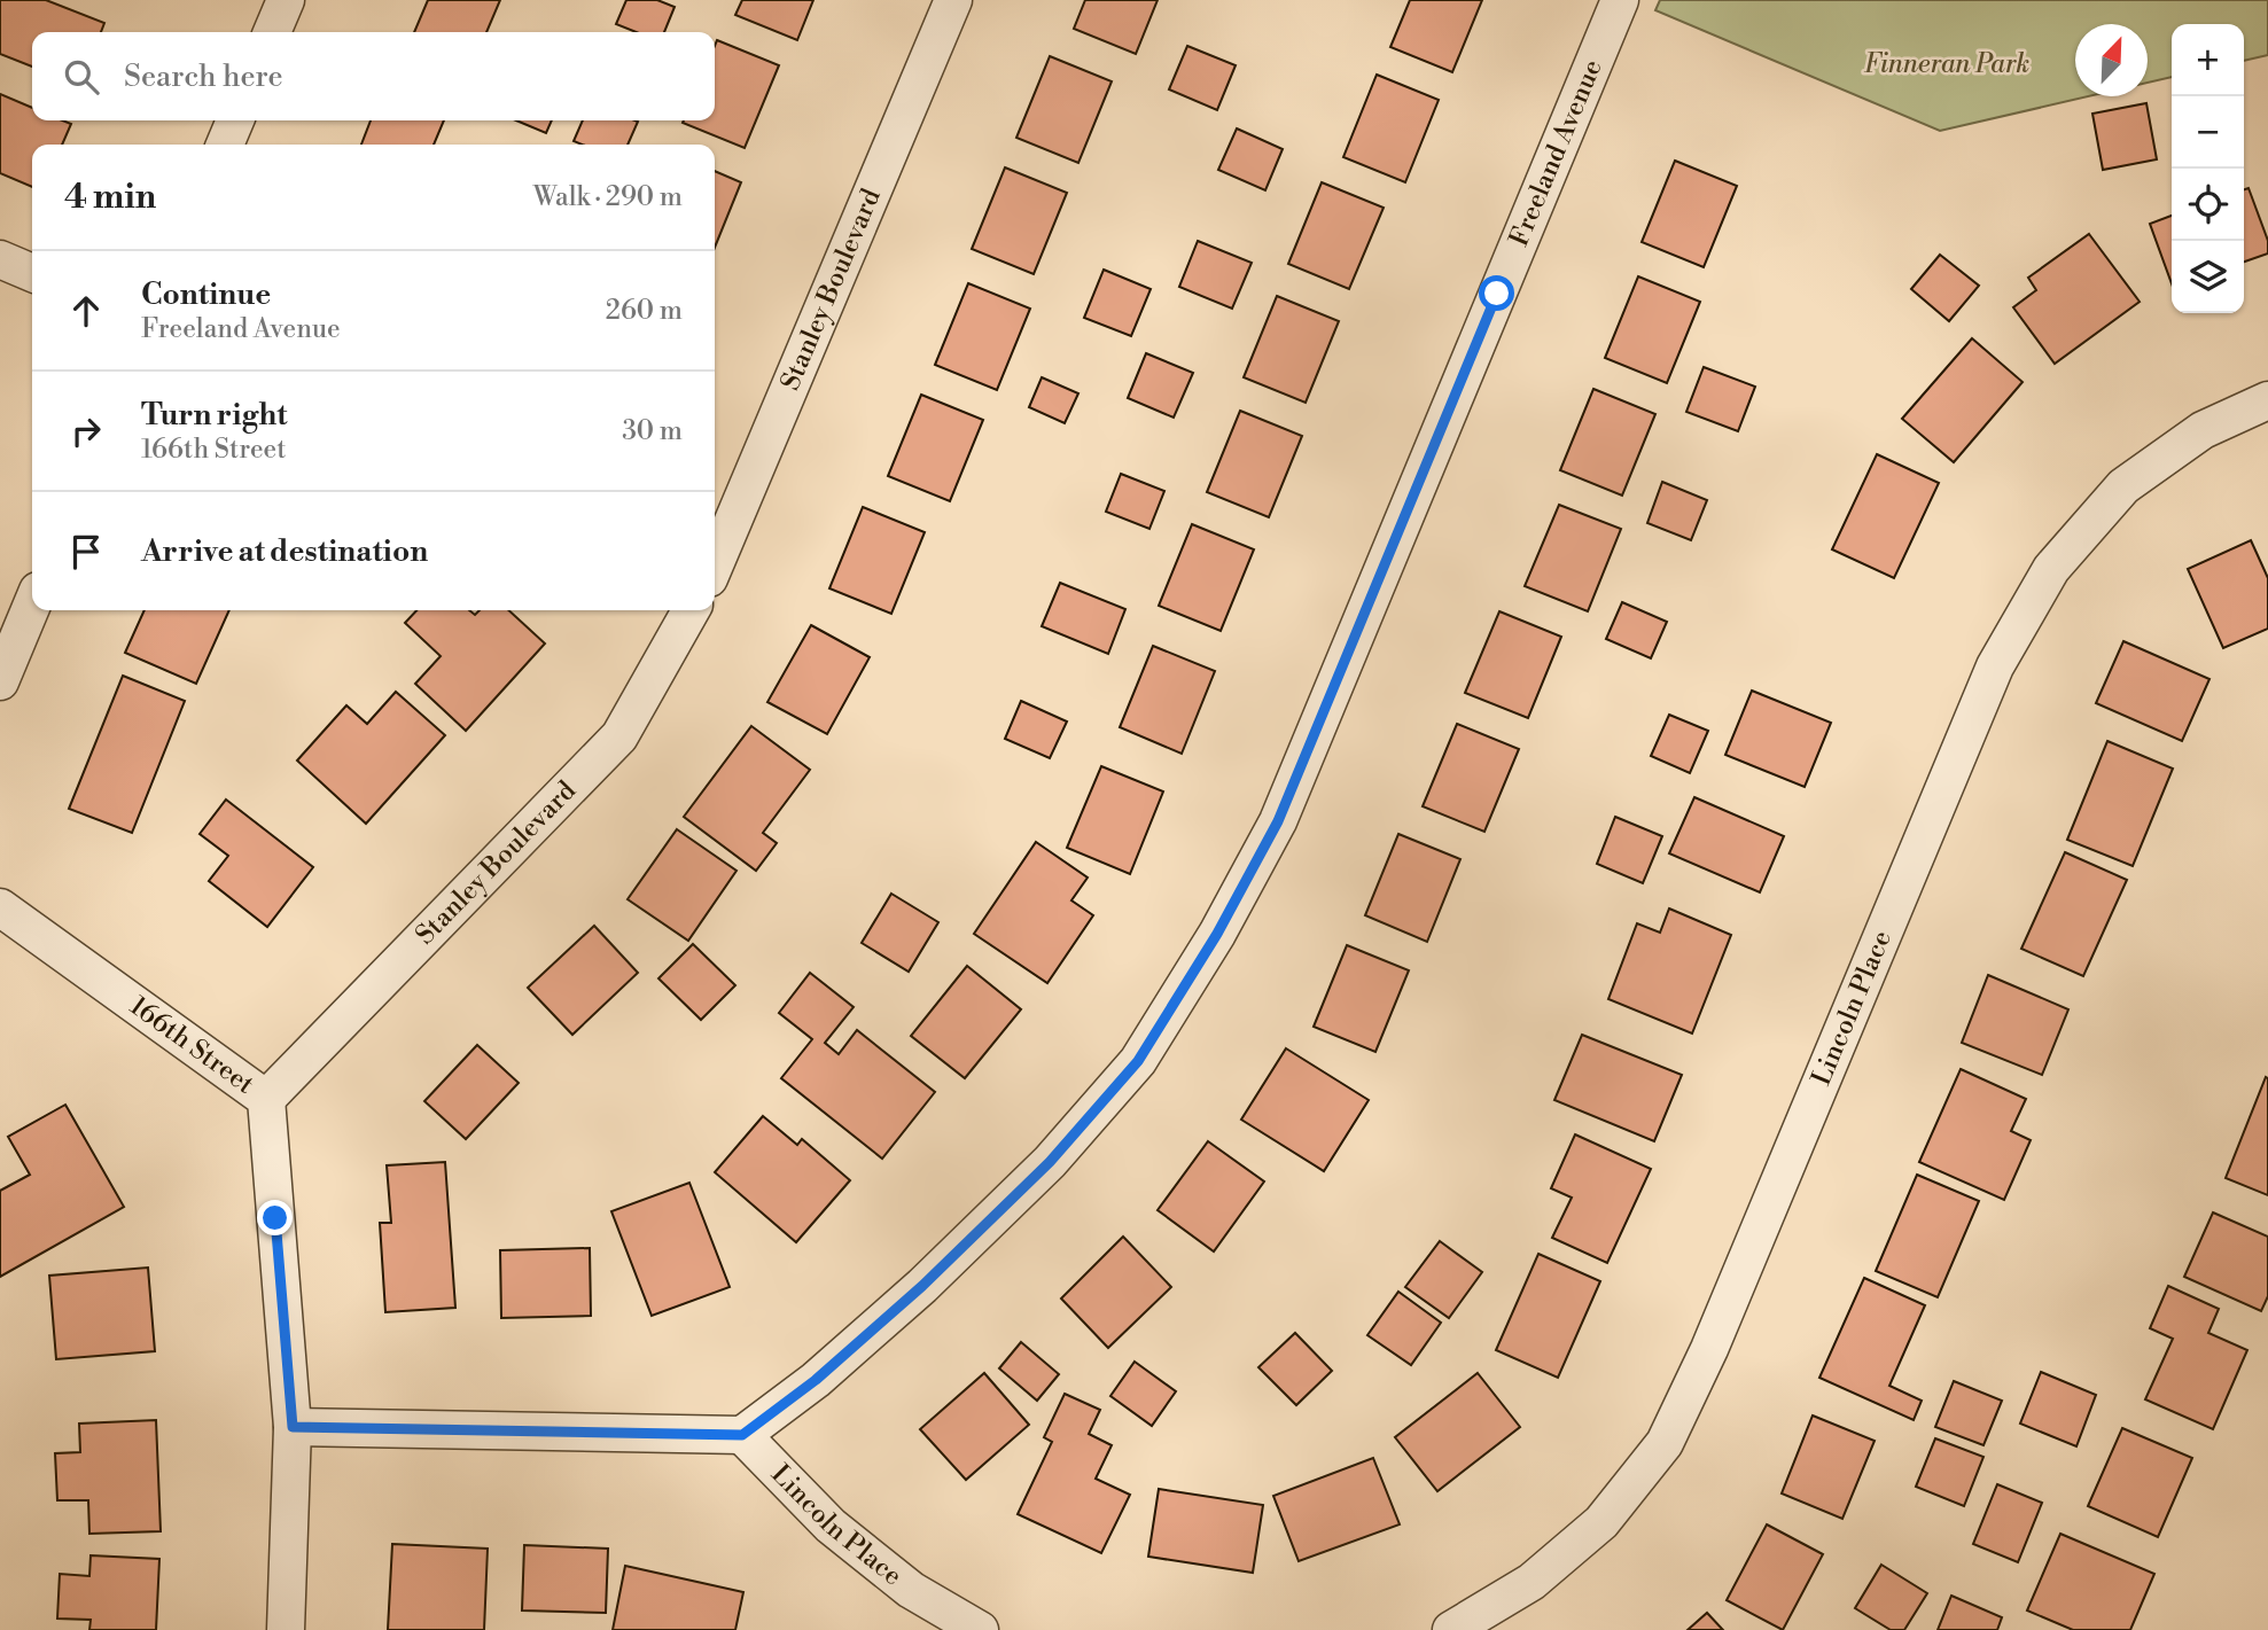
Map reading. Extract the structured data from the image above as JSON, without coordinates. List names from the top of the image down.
{
  "streets": {
    "street": [
      "Freeland Avenue",
      "Stanley Boulevard",
      "Lincoln Place",
      "166th Street"
    ]
  },
  "crossings": [
    ["Freeland Avenue", "Lincoln Place"],
    ["Stanley Boulevard", "166th Street"]
  ],
  "parks": ["Finneran Park"],
  "north": "top right",
  "page": {
    "map_buttons": ["+", "−"],
    "search": "Search here",
    "heading": ["4 min", "Walk · 290 m"],
    "list": [
      ["Continue", "Freeland Avenue", "260 m"],
      ["Turn right", "166th Street", "30 m"],
      "Arrive at destination"
    ]
  }
}
